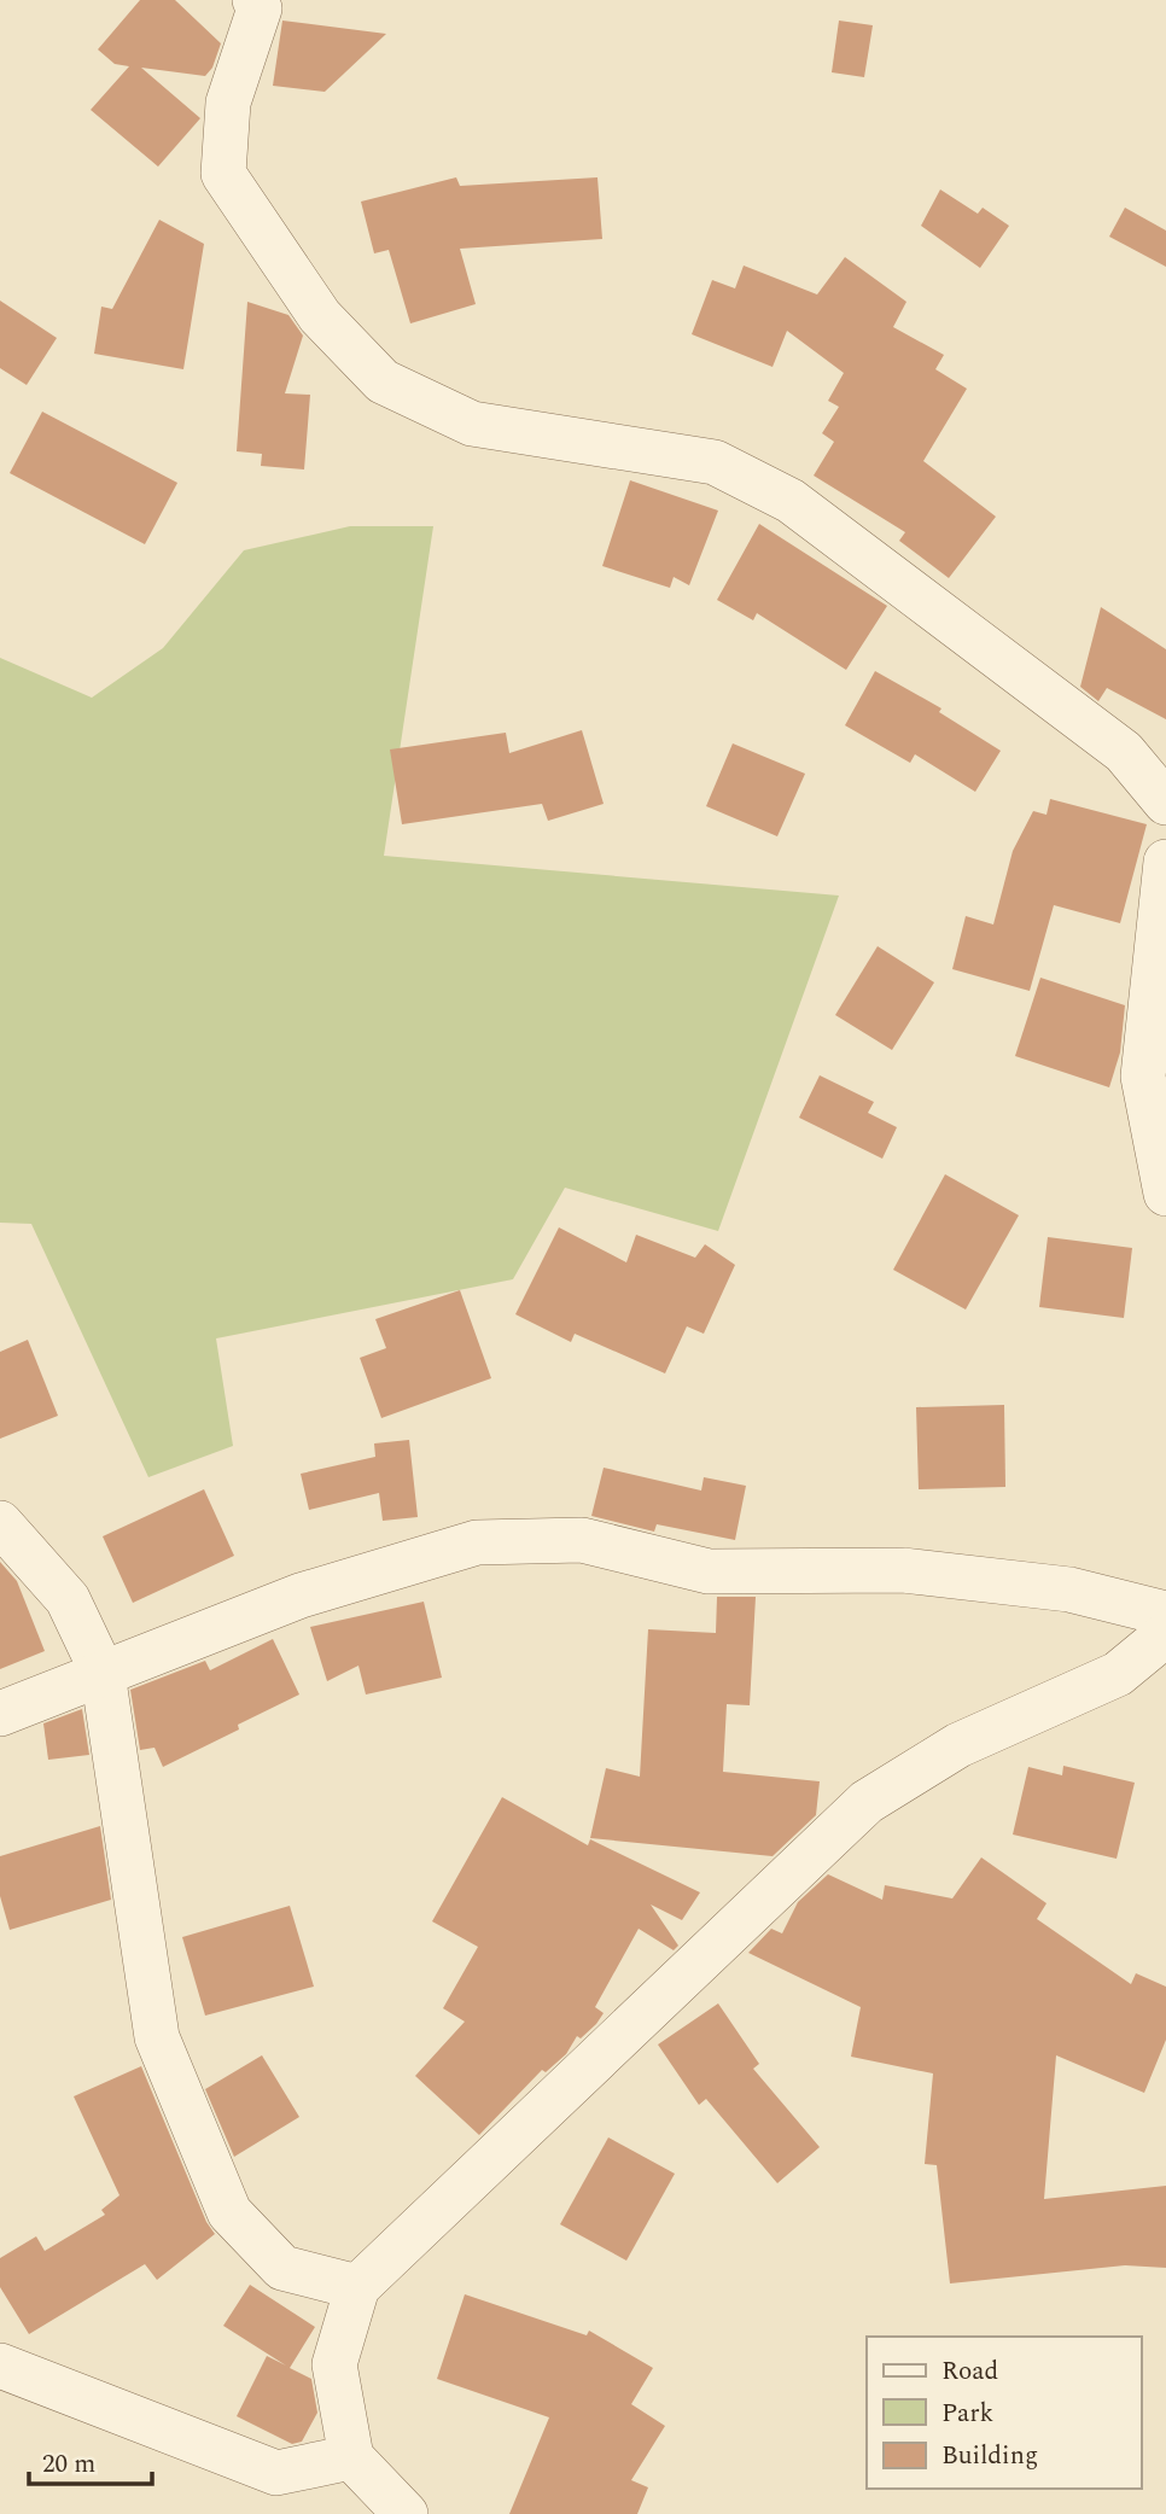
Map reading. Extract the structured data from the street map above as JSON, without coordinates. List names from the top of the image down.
{
  "legend": ["Road", "Park", "Building"],
  "scale_bar": "20 m"
}
